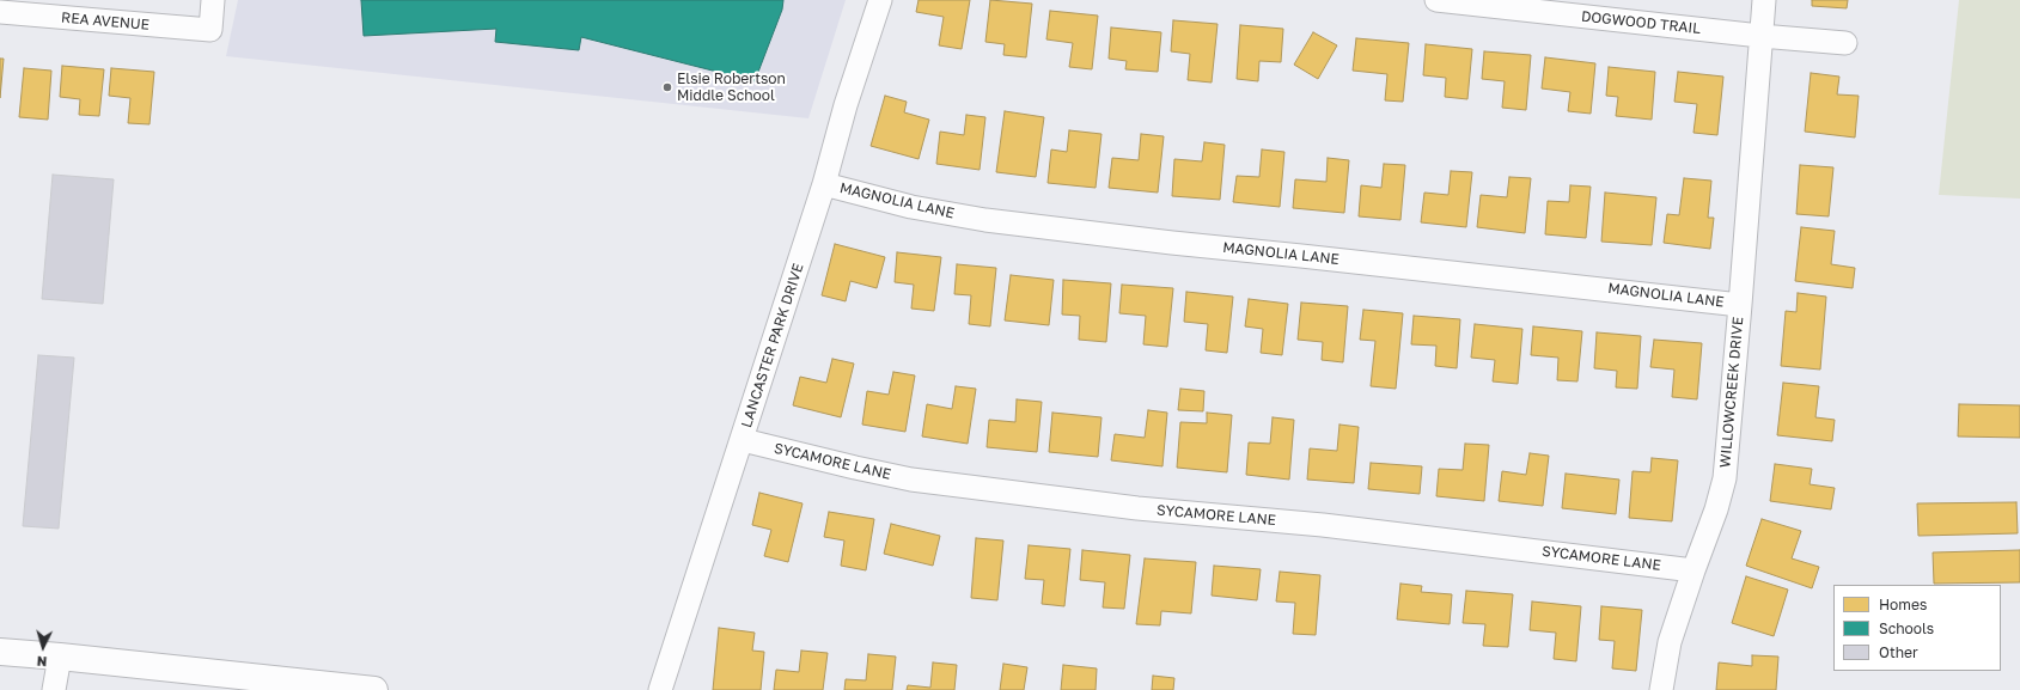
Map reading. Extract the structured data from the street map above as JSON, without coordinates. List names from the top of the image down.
{
  "streets": {
    "street": [
      "REA AVENUE",
      "DOGWOOD TRAIL",
      "MAGNOLIA LANE",
      "LANCASTER PARK DRIVE",
      "WILLOWCREEK DRIVE",
      "SYCAMORE LANE"
    ]
  },
  "crossings": [
    ["DOGWOOD TRAIL", "WILLOWCREEK DRIVE"],
    ["MAGNOLIA LANE", "LANCASTER PARK DRIVE"],
    ["MAGNOLIA LANE", "WILLOWCREEK DRIVE"],
    ["LANCASTER PARK DRIVE", "SYCAMORE LANE"],
    ["WILLOWCREEK DRIVE", "SYCAMORE LANE"]
  ],
  "places": ["Elsie Robertson Middle School"],
  "legend": ["Homes", "Schools", "Other"],
  "north": "bottom"
}
